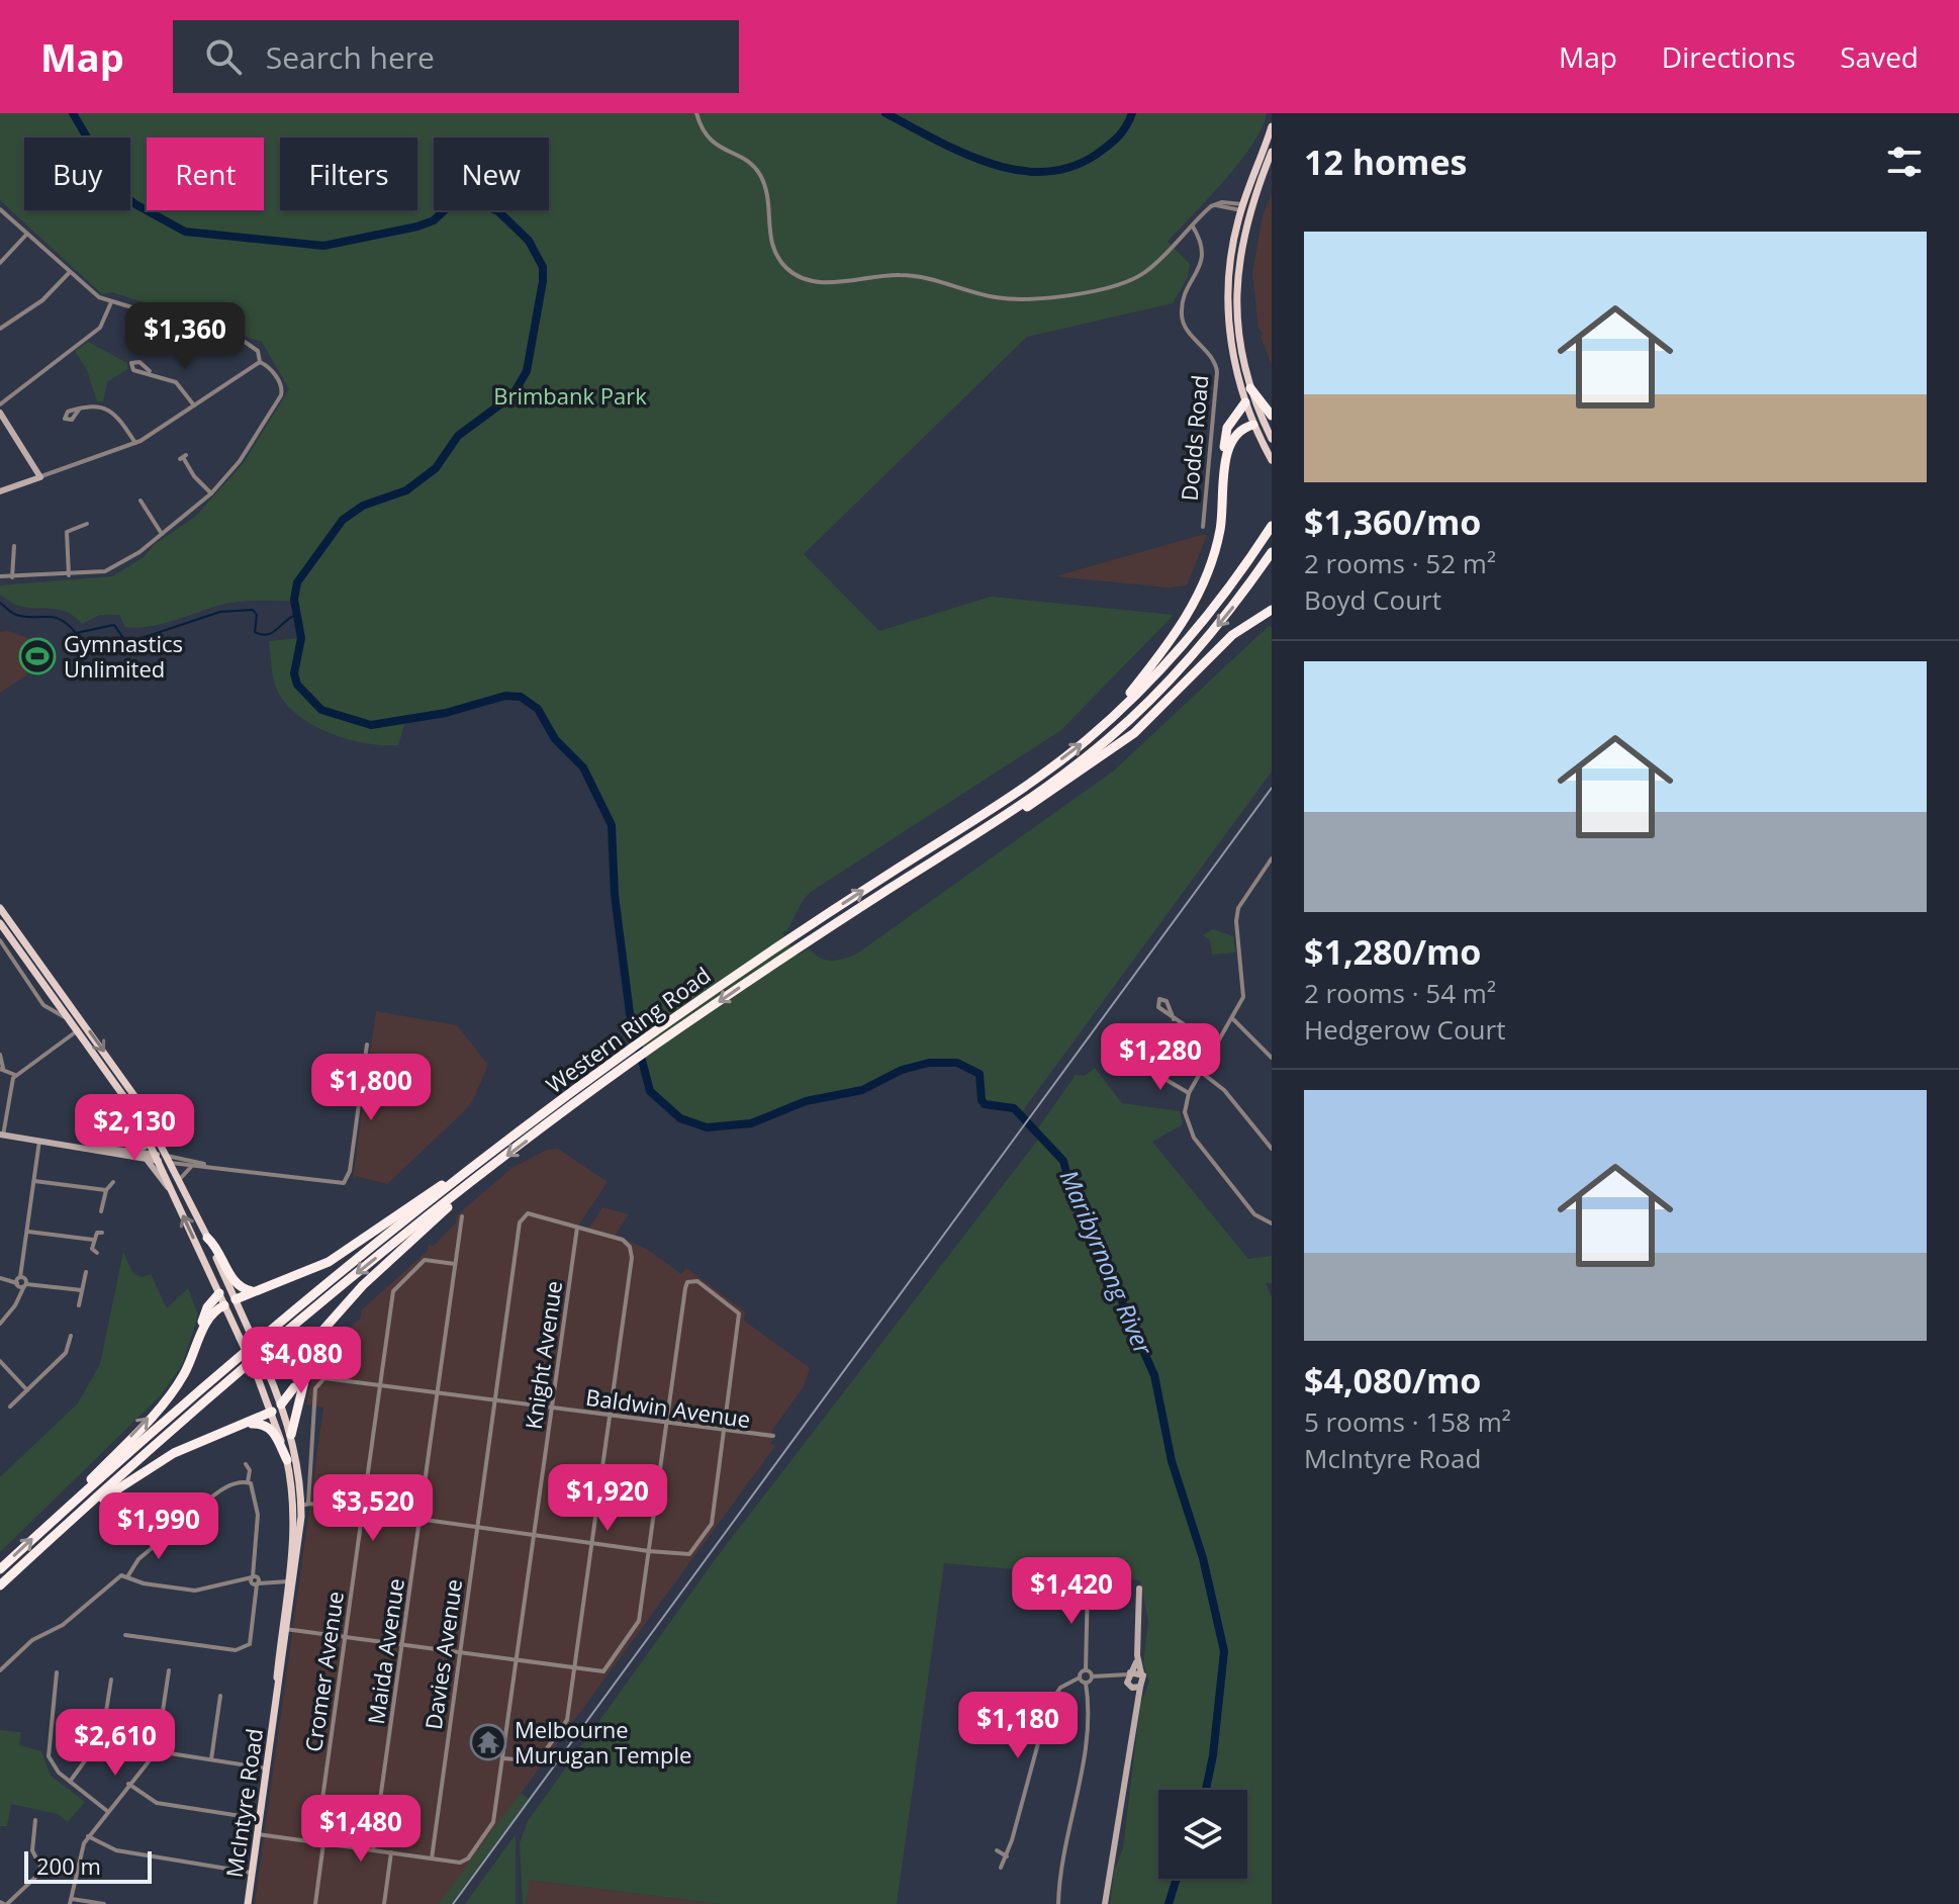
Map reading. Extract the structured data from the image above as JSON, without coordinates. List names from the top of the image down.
{
  "streets": {
    "highway": ["Western Ring Road"],
    "main road": ["McIntyre Road"],
    "street": [
      "Dodds Road",
      "Knight Avenue",
      "Baldwin Avenue",
      "Maida Avenue",
      "Davies Avenue",
      "Cromer Avenue"
    ]
  },
  "crossings": [
    ["Knight Avenue", "Baldwin Avenue"],
    ["Knight Avenue", "Davies Avenue"],
    ["Baldwin Avenue", "Maida Avenue"],
    ["Baldwin Avenue", "Davies Avenue"],
    ["Baldwin Avenue", "Cromer Avenue"],
    ["Baldwin Avenue", "McIntyre Road"],
    ["Maida Avenue", "Cromer Avenue"]
  ],
  "water": ["Maribyrnong River"],
  "parks": ["Brimbank Park"],
  "places": {
    "sports": ["Gymnastics Unlimited"],
    "temple": ["Melbourne Murugan Temple"]
  },
  "scale_bar": "200 m",
  "page": {
    "header": "Map",
    "search": "Search here",
    "nav": ["Map", "Directions", "Saved"],
    "heading": "12 homes",
    "chip": [
      "Buy",
      "Rent",
      "Filters",
      "New"
    ],
    "list": [
      {
        "name": "$1,360/mo",
        "note": "2 rooms · 52 m² · Boyd Court"
      },
      {
        "name": "$1,280/mo",
        "note": "2 rooms · 54 m² · Hedgerow Court"
      },
      {
        "name": "$4,080/mo",
        "note": "5 rooms · 158 m² · McIntyre Road"
      }
    ],
    "price": [
      "$1,360",
      "$1,280",
      "$1,800",
      "$2,130",
      "$4,080",
      "$1,920",
      "$3,520",
      "$1,990",
      "$1,420",
      "$1,180",
      "$2,610",
      "$1,480"
    ],
    "scale": "200 m"
  }
}
